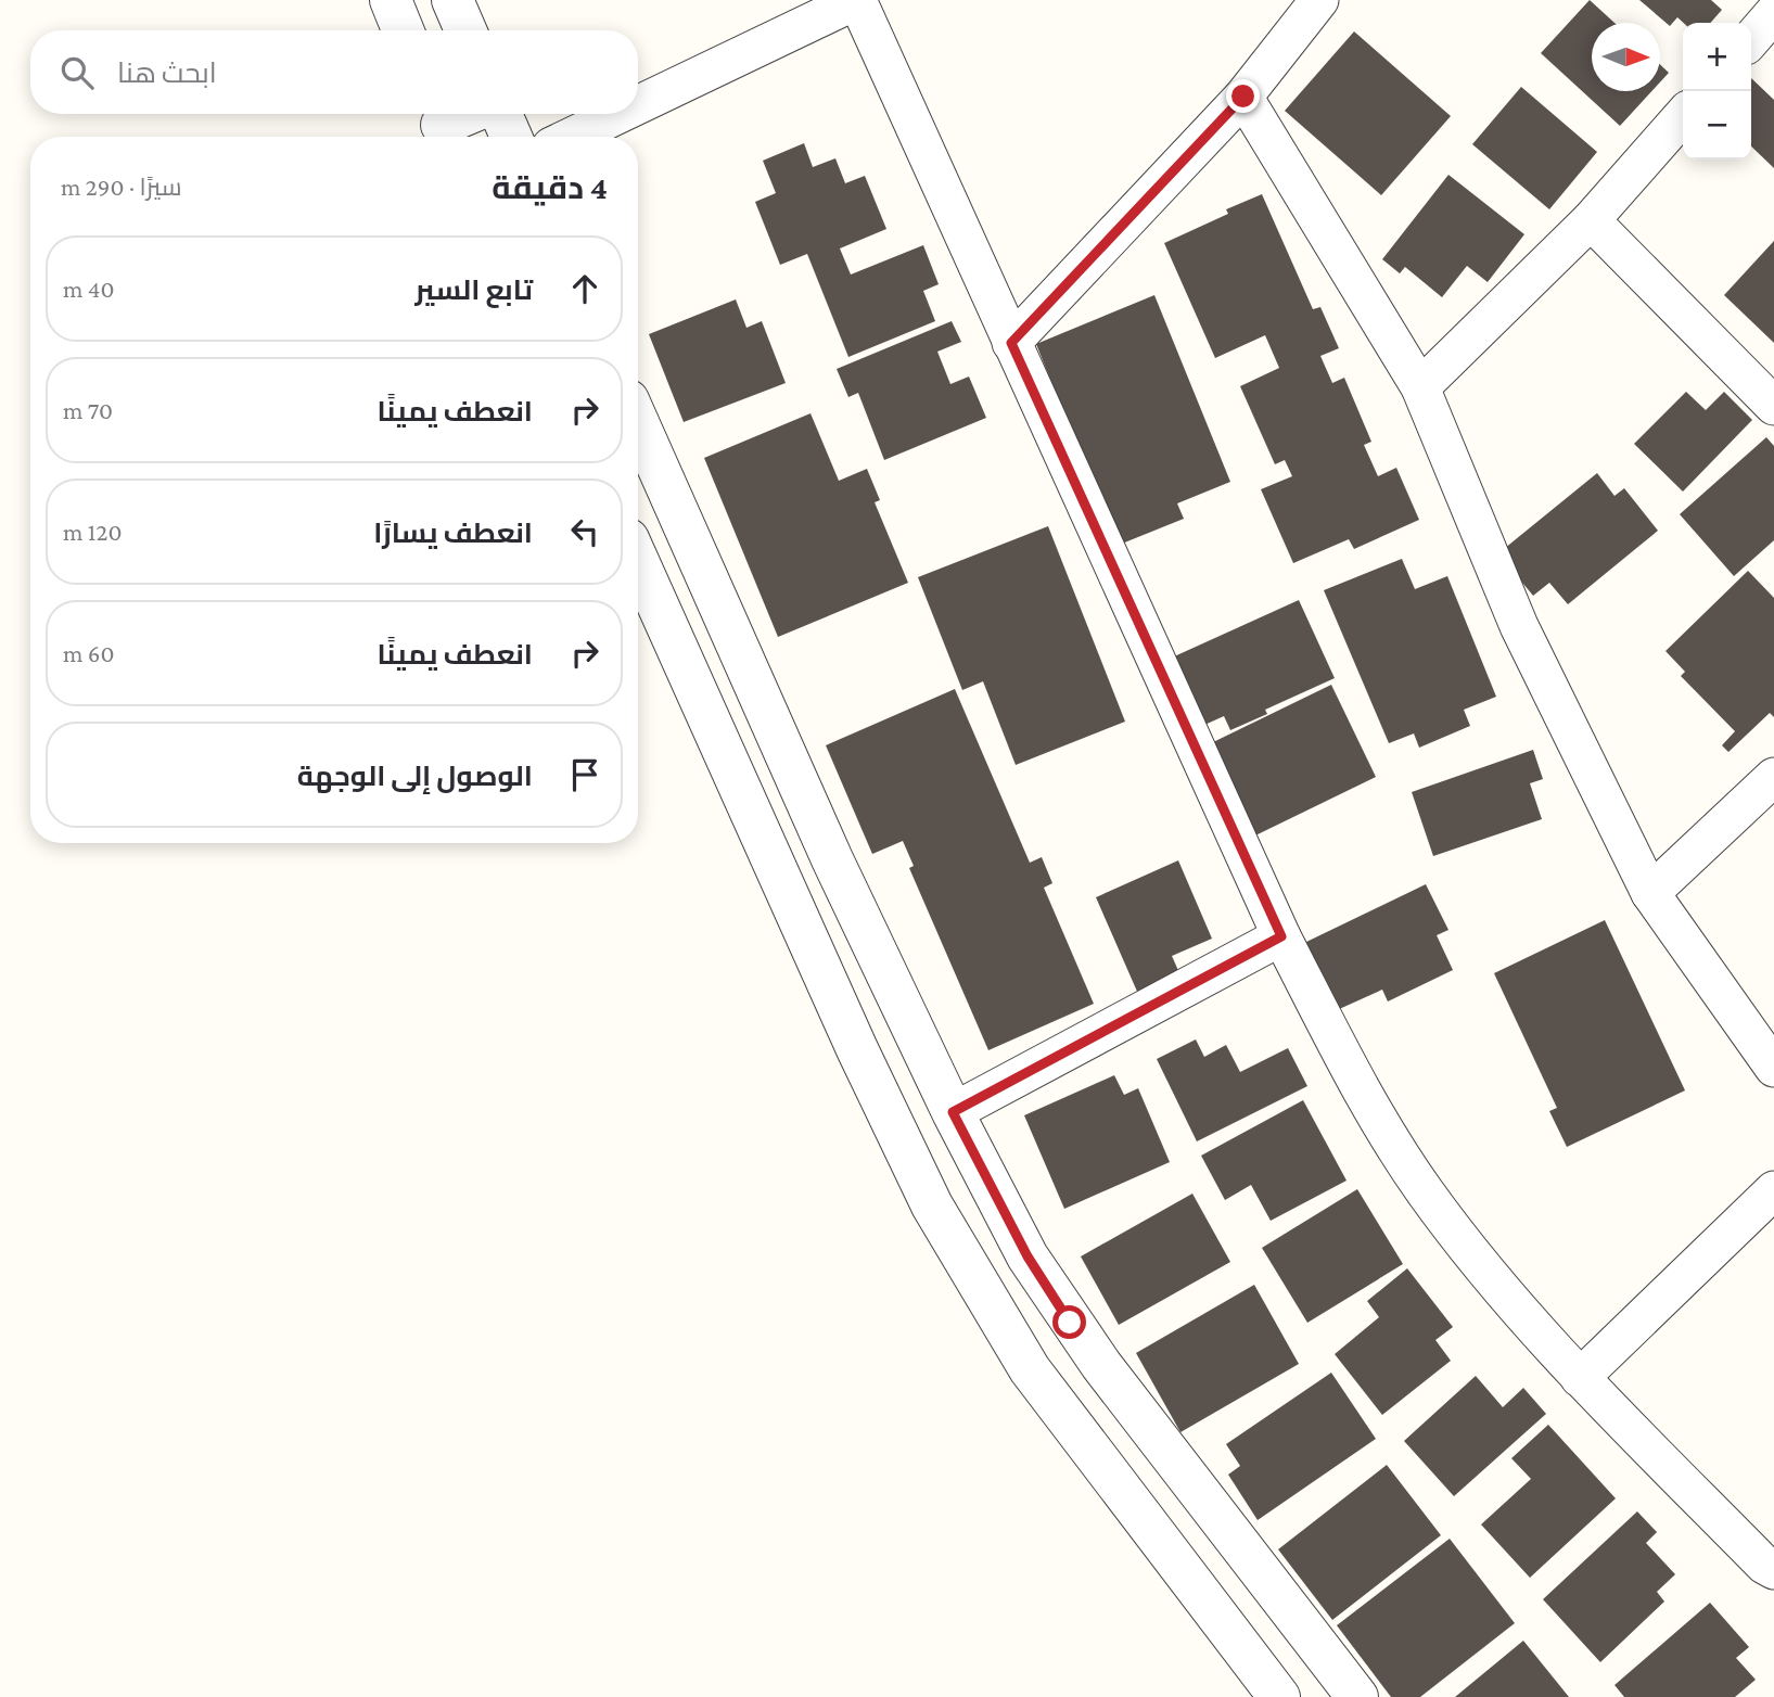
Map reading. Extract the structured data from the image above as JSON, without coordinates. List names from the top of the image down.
{
  "north": "right",
  "page": {
    "map_buttons": ["+", "−"],
    "search": "ابحث هنا",
    "heading": ["4 دقيقة", "سيرًا · 290 m"],
    "list": [
      ["تابع السير", "40 m"],
      ["انعطف يمينًا", "70 m"],
      ["انعطف يسارًا", "120 m"],
      ["انعطف يمينًا", "60 m"],
      "الوصول إلى الوجهة"
    ]
  }
}
